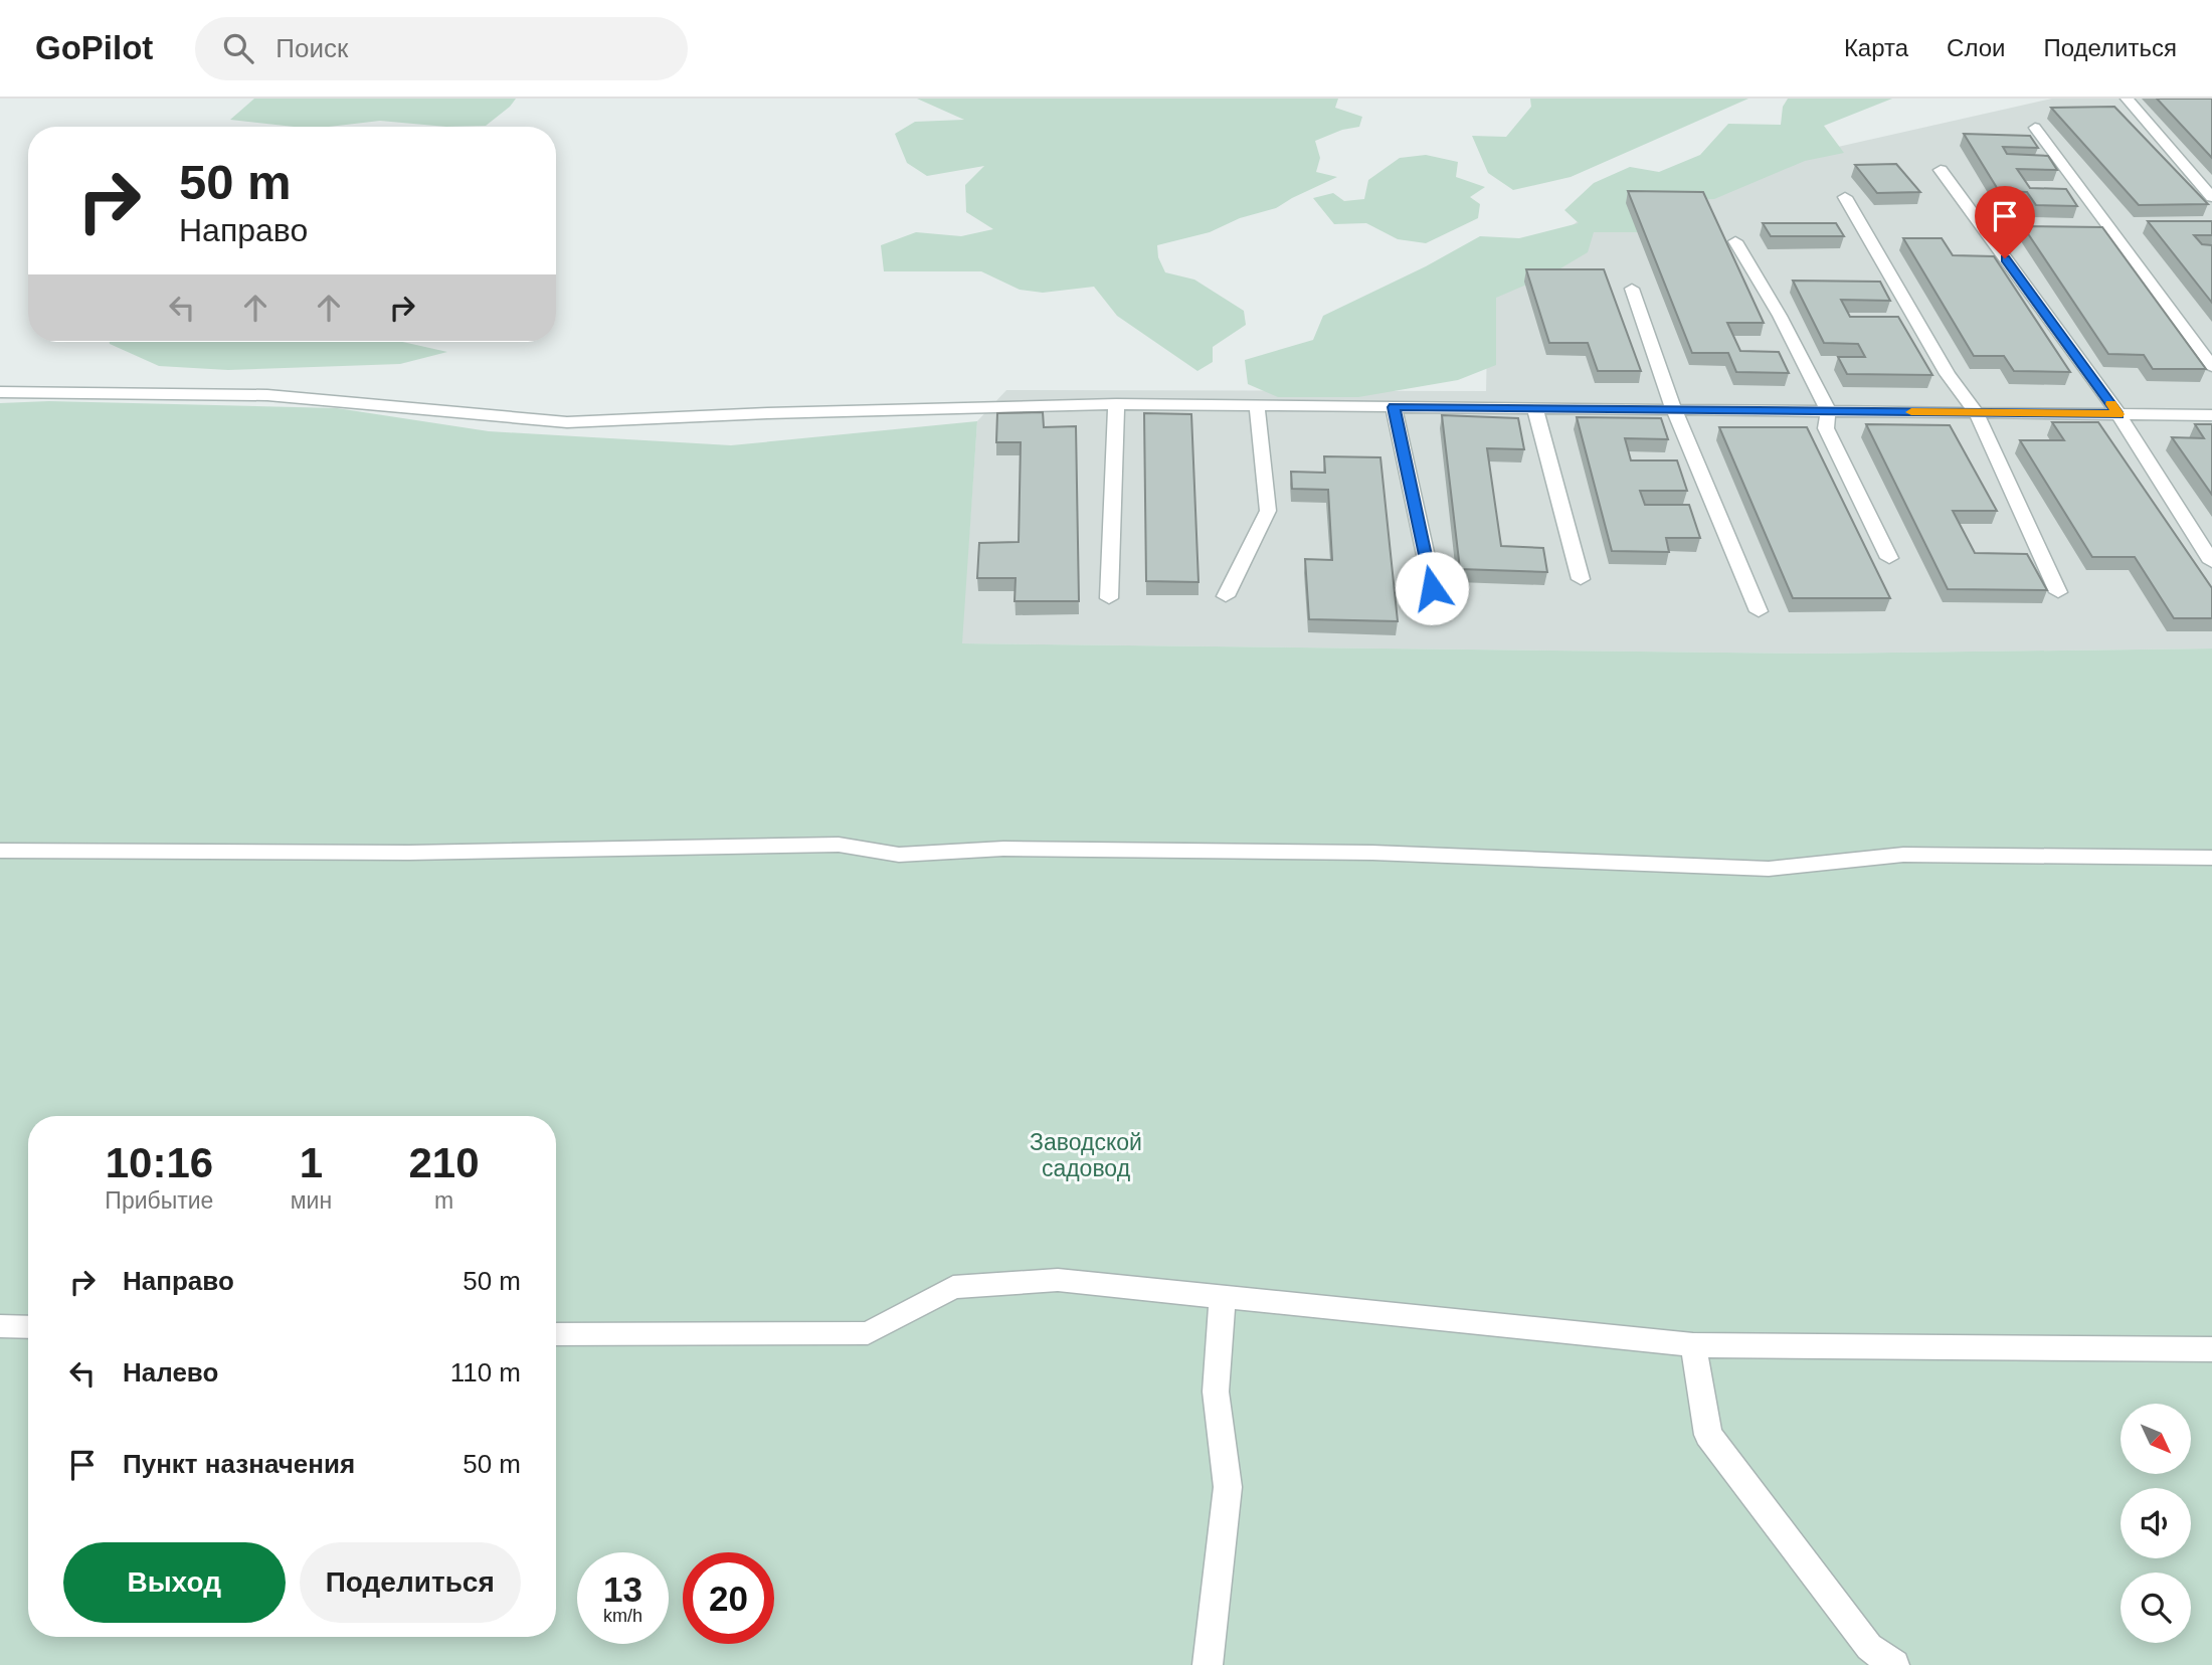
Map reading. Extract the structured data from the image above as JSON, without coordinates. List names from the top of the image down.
{
  "parks": ["Заводской садовод"],
  "north": "bottom right",
  "page": {
    "header": "GoPilot",
    "search": "Поиск",
    "nav": ["Карта", "Слои", "Поделиться"],
    "turn": ["50 m", "Направо"],
    "eta": [
      "10:16",
      "Прибытие",
      "1",
      "мин",
      "210",
      "m"
    ],
    "list": [
      {
        "name": "Направо",
        "value": "50 m"
      },
      {
        "name": "Налево",
        "value": "110 m"
      },
      {
        "name": "Пункт назначения",
        "value": "50 m"
      }
    ],
    "buttons": ["Выход", "Поделиться"],
    "speed": "13 km/h",
    "limit": "20"
  }
}
